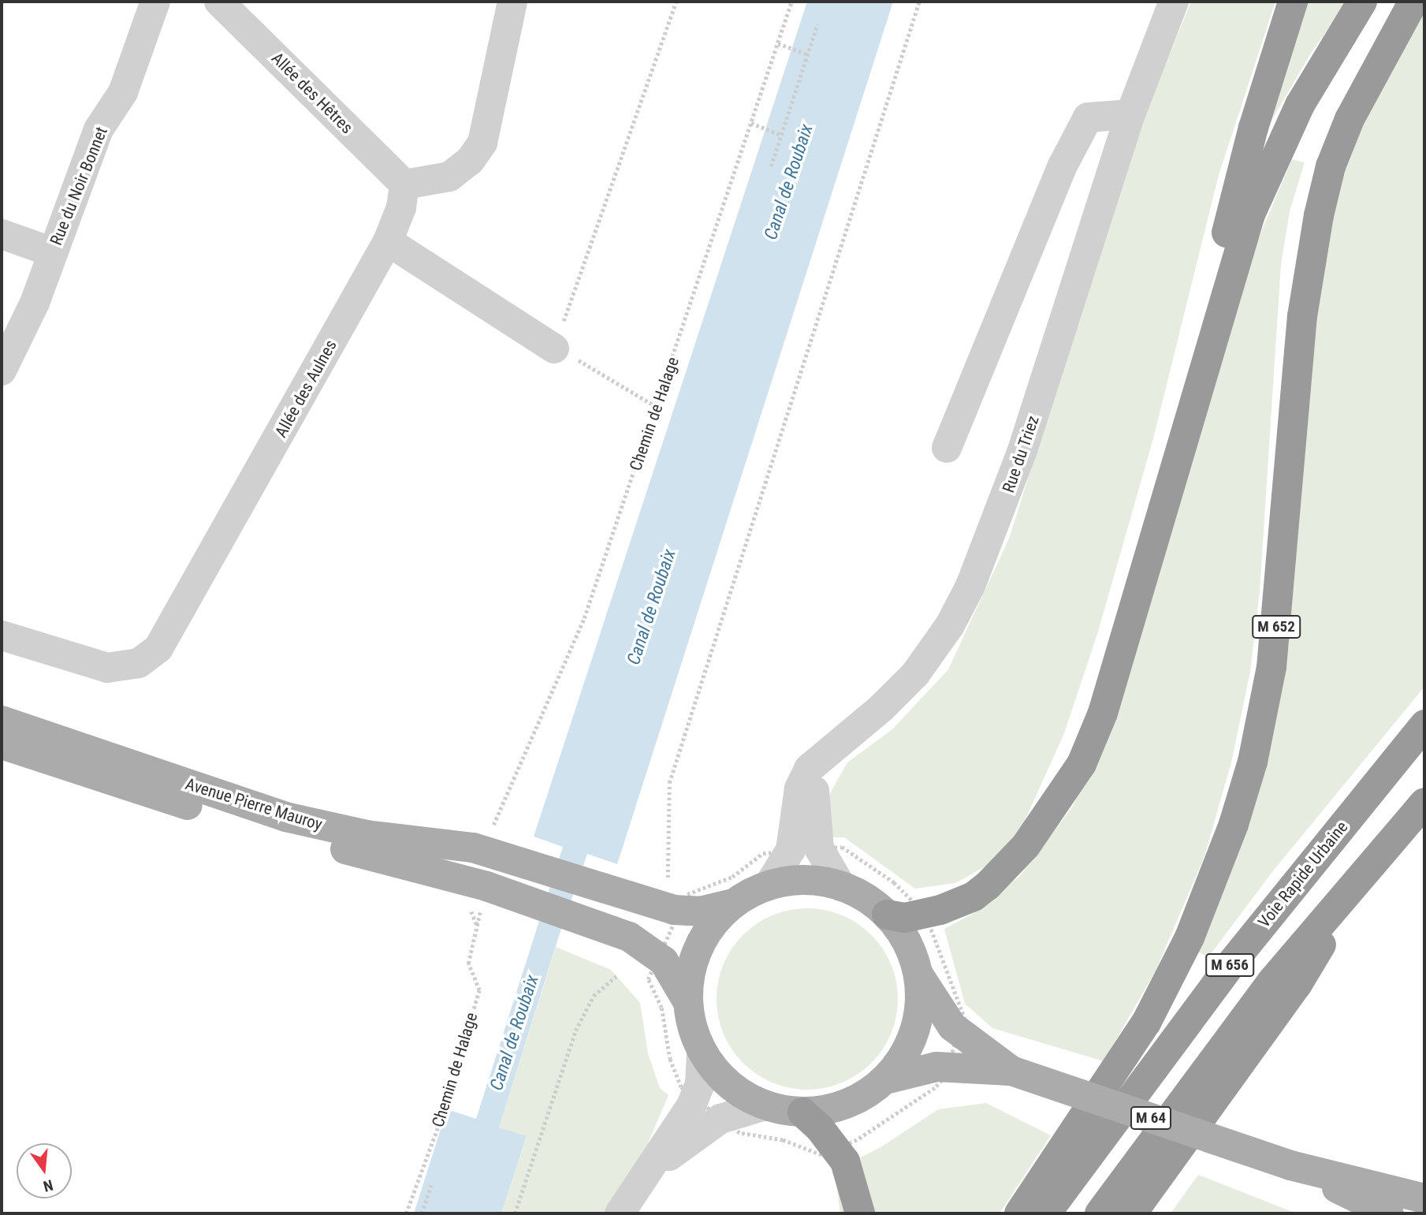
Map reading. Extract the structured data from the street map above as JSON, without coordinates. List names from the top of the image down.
{
  "streets": {
    "highway": ["M 652", "Voie Rapide Urbaine", "M 656"],
    "main road": ["Avenue Pierre Mauroy", "M 64"],
    "street": [
      "Allée des Hêtres",
      "Rue du Noir Bonnet",
      "Allée des Aulnes",
      "Rue du Triez"
    ],
    "path": ["Chemin de Halage"]
  },
  "crossings": [
    ["Allée des Hêtres", "Allée des Aulnes"]
  ],
  "water": ["Canal de Roubaix"],
  "north": "bottom"
}
